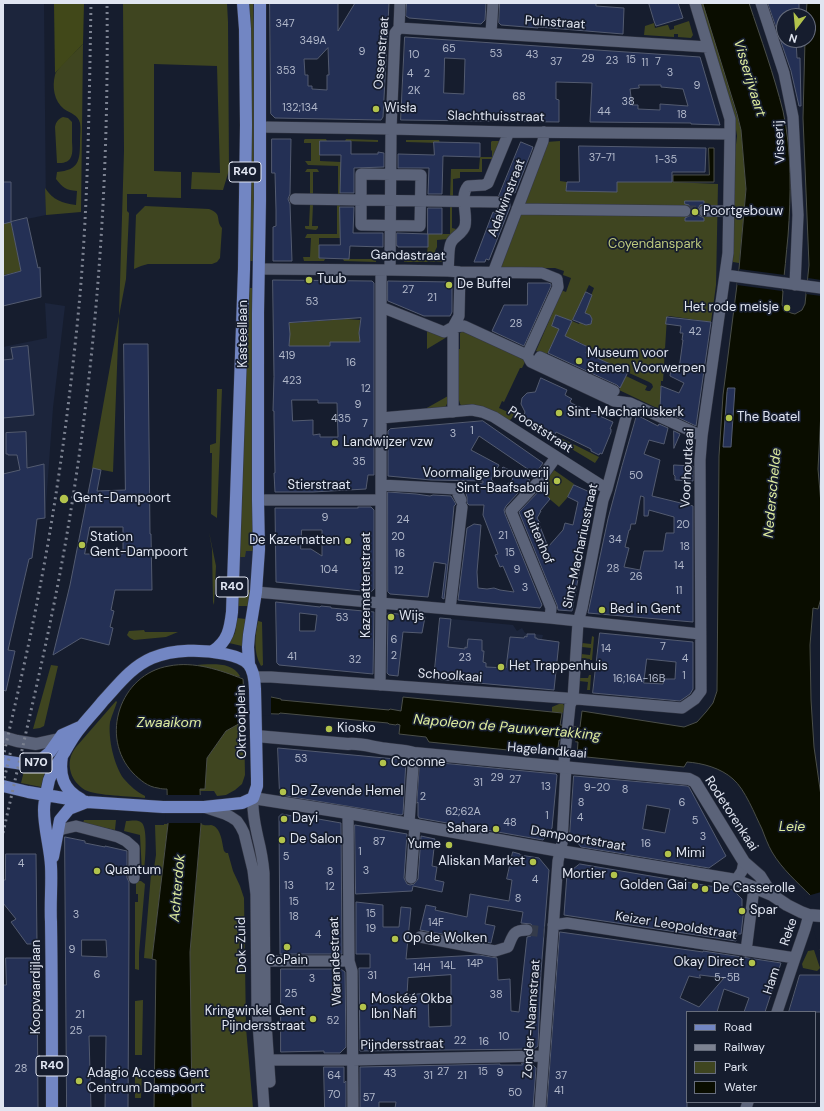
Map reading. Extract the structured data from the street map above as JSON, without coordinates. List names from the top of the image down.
{
  "streets": {
    "main road": [
      "R40",
      "Kasteellaan",
      "Oktrooiplein",
      "N70",
      "Koopvaardijlaan"
    ],
    "street": [
      "Puinstraat",
      "Ossenstraat",
      "Slachthuisstraat",
      "Visserij",
      "Adalwinstraat",
      "Gandastraat",
      "Prooststraat",
      "Voorhoutkaai",
      "Stierstraat",
      "Buitenhof",
      "Sint-Machariusstraat",
      "Kazemattenstraat",
      "Schoolkaai",
      "Hagelandkaai",
      "Rodetorenkaai",
      "Dampoortstraat",
      "Keizer Leopoldstraat",
      "Reke",
      "Dok-Zuid",
      "Warandestraat",
      "Ham",
      "Zonder-Naamstraat",
      "Pijndersstraat"
    ]
  },
  "crossings": [
    ["Puinstraat", "Ossenstraat"],
    ["Puinstraat", "Voorhoutkaai"],
    ["Ossenstraat", "Slachthuisstraat"],
    ["Ossenstraat", "Gandastraat"],
    ["Ossenstraat", "Kazemattenstraat"],
    ["Slachthuisstraat", "Adalwinstraat"],
    ["Slachthuisstraat", "Kasteellaan"],
    ["Slachthuisstraat", "Voorhoutkaai"],
    ["R40", "Kasteellaan"],
    ["R40", "Oktrooiplein"],
    ["R40", "N70"],
    ["R40", "Dampoortstraat"],
    ["R40", "Dok-Zuid"],
    ["R40", "Koopvaardijlaan"],
    ["Adalwinstraat", "Gandastraat"],
    ["Gandastraat", "Kasteellaan"],
    ["Gandastraat", "Kazemattenstraat"],
    ["Kasteellaan", "Stierstraat"],
    ["Kasteellaan", "Oktrooiplein"],
    ["Prooststraat", "Buitenhof"],
    ["Prooststraat", "Sint-Machariusstraat"],
    ["Prooststraat", "Kazemattenstraat"],
    ["Voorhoutkaai", "Schoolkaai"],
    ["Stierstraat", "Kazemattenstraat"],
    ["Sint-Machariusstraat", "Schoolkaai"],
    ["Sint-Machariusstraat", "Hagelandkaai"],
    ["Sint-Machariusstraat", "Zonder-Naamstraat"],
    ["Kazemattenstraat", "Schoolkaai"],
    ["Schoolkaai", "Oktrooiplein"],
    ["Oktrooiplein", "Hagelandkaai"],
    ["Oktrooiplein", "Dampoortstraat"],
    ["Oktrooiplein", "Dok-Zuid"],
    ["Hagelandkaai", "Rodetorenkaai"],
    ["Hagelandkaai", "Zonder-Naamstraat"],
    ["N70", "Koopvaardijlaan"],
    ["Rodetorenkaai", "Dampoortstraat"],
    ["Dampoortstraat", "Dok-Zuid"],
    ["Dampoortstraat", "Warandestraat"],
    ["Dampoortstraat", "Zonder-Naamstraat"],
    ["Keizer Leopoldstraat", "Reke"],
    ["Keizer Leopoldstraat", "Ham"],
    ["Keizer Leopoldstraat", "Zonder-Naamstraat"],
    ["Reke", "Ham"],
    ["Dok-Zuid", "Pijndersstraat"],
    ["Warandestraat", "Pijndersstraat"],
    ["Zonder-Naamstraat", "Pijndersstraat"]
  ],
  "water": [
    "Visserijvaart",
    "Nederschelde",
    "Zwaaikom",
    "Napoleon de Pauwvertakking",
    "Leie",
    "Achterdok"
  ],
  "parks": ["Coyendanspark"],
  "places": [
    "Wisła",
    "Poortgebouw",
    "Tuub",
    "De Buffel",
    "Het rode meisje",
    "Museum voor Stenen Voorwerpen",
    "Sint-Machariuskerk",
    "The Boatel",
    "Landwijzer vzw",
    "Voormalige brouwerij Sint-Baafsabdij",
    "Gent-Dampoort",
    "De Kazematten",
    "Station Gent-Dampoort",
    "Bed in Gent",
    "Wijs",
    "Het Trappenhuis",
    "Kiosko",
    "Coconne",
    "De Zevende Hemel",
    "Dayi",
    "Sahara",
    "De Salon",
    "Yume",
    "Mimi",
    "Aliskan Market",
    "Quantum",
    "Mortier",
    "Golden Gai",
    "De Casserolle",
    "Spar",
    "Op de Wolken",
    "CoPain",
    "Okay Direct",
    "Moskéé Okba Ibn Nafi",
    "Kringwinkel Gent Pijndersstraat",
    "Adagio Access Gent Centrum Dampoort"
  ],
  "house_numbers": [
    "347",
    "349A",
    "65",
    "9",
    "53",
    "10",
    "43",
    "29",
    "15",
    "23",
    "37",
    "7",
    "11",
    "353",
    "3",
    "4",
    "2",
    "9",
    "2K",
    "68",
    "38",
    "132;134",
    "44",
    "18",
    "37-71",
    "1-35",
    "27",
    "21",
    "53",
    "28",
    "42",
    "419",
    "16",
    "423",
    "12",
    "9",
    "435",
    "7",
    "1",
    "3",
    "35",
    "50",
    "9",
    "24",
    "20",
    "21",
    "20",
    "34",
    "18",
    "15",
    "16",
    "14",
    "28",
    "104",
    "9",
    "12",
    "26",
    "3",
    "11",
    "53",
    "6",
    "7",
    "14",
    "2",
    "41",
    "23",
    "4",
    "32",
    "1",
    "16;16A-16B",
    "53",
    "29",
    "27",
    "31",
    "13",
    "9-20",
    "8",
    "2",
    "8",
    "6",
    "62;62A",
    "1",
    "4",
    "5",
    "48",
    "3",
    "87",
    "16",
    "1",
    "5",
    "4",
    "3",
    "8",
    "4",
    "13",
    "12",
    "8",
    "15",
    "15",
    "3",
    "18",
    "14F",
    "19",
    "4",
    "9",
    "14P",
    "14L",
    "14H",
    "6",
    "31",
    "5-5B",
    "3",
    "25",
    "38",
    "21",
    "52",
    "25",
    "10",
    "22",
    "16",
    "28",
    "27",
    "15",
    "9",
    "43",
    "64",
    "31",
    "21",
    "37",
    "41",
    "50",
    "70",
    "57"
  ],
  "legend": [
    "Road",
    "Railway",
    "Park",
    "Water"
  ],
  "north": "bottom"
}
